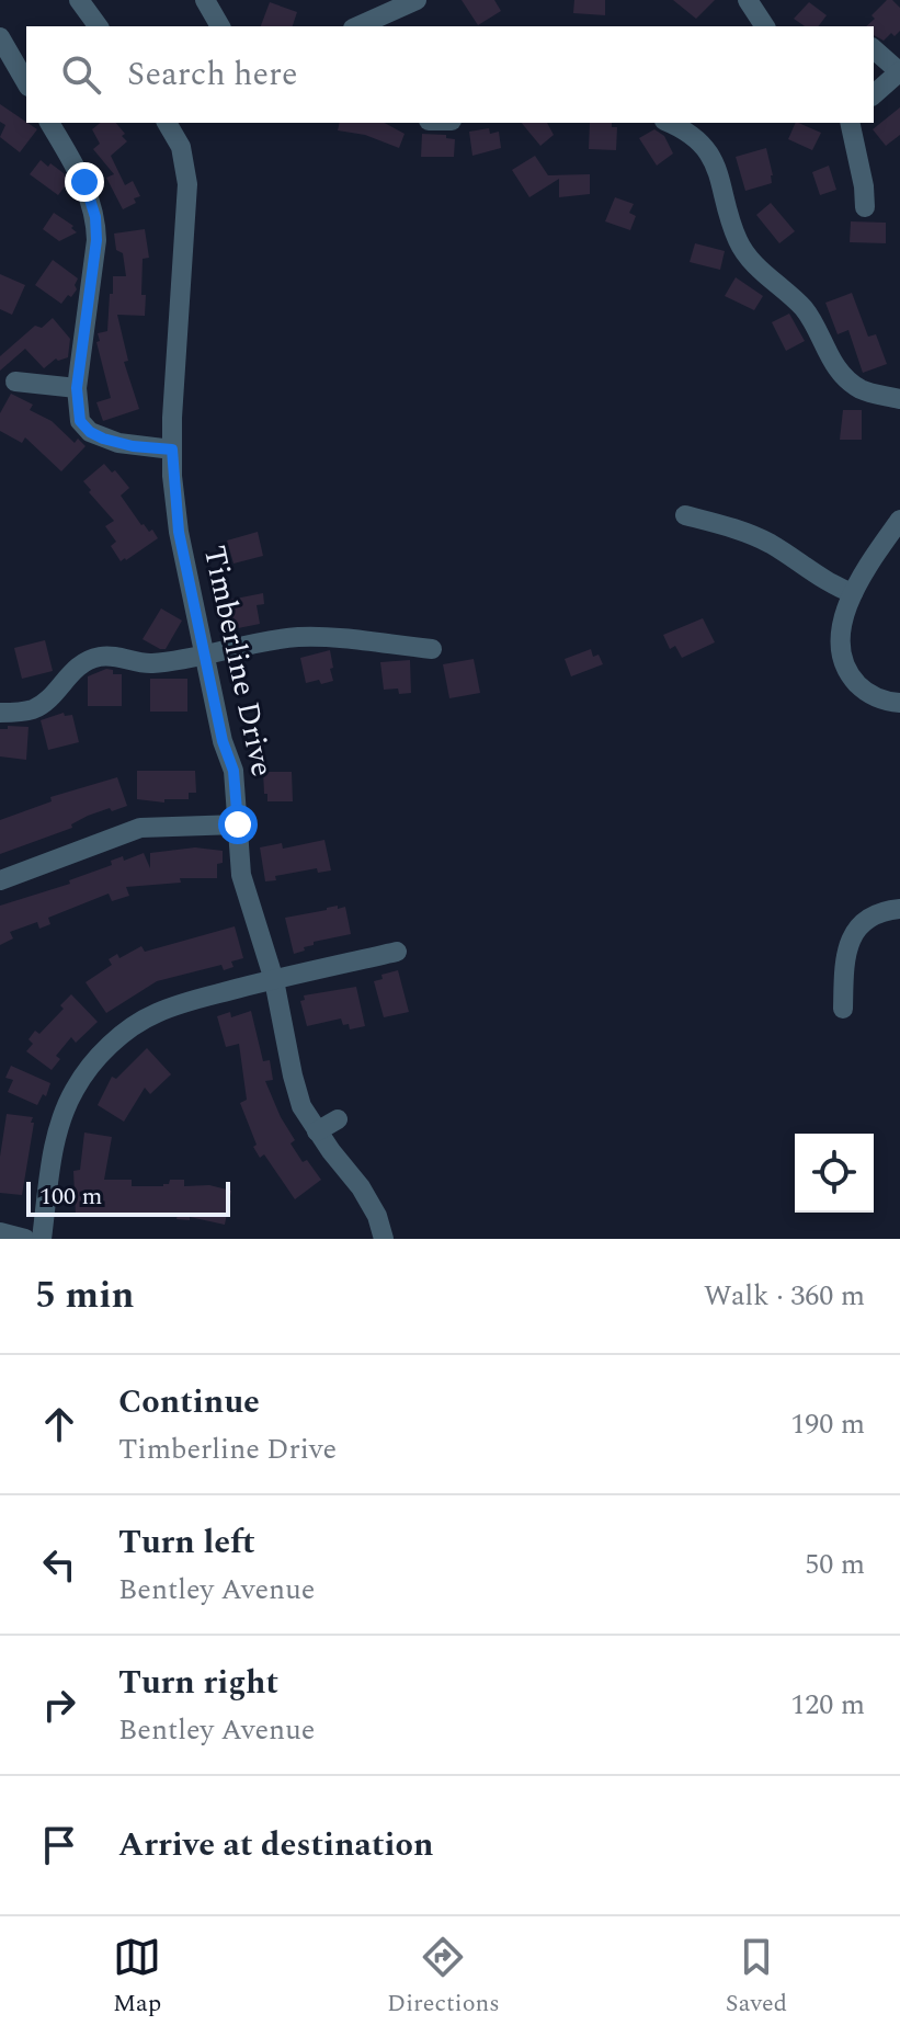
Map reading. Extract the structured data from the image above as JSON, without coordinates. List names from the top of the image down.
{
  "streets": {
    "street": ["Timberline Drive"]
  },
  "scale_bar": "100 m",
  "page": {
    "search": "Search here",
    "scale": "100 m",
    "heading": ["5 min", "Walk · 360 m"],
    "list": [
      ["Continue", "Timberline Drive", "190 m"],
      ["Turn left", "Bentley Avenue", "50 m"],
      ["Turn right", "Bentley Avenue", "120 m"],
      "Arrive at destination"
    ],
    "nav": ["Map", "Directions", "Saved"]
  }
}
